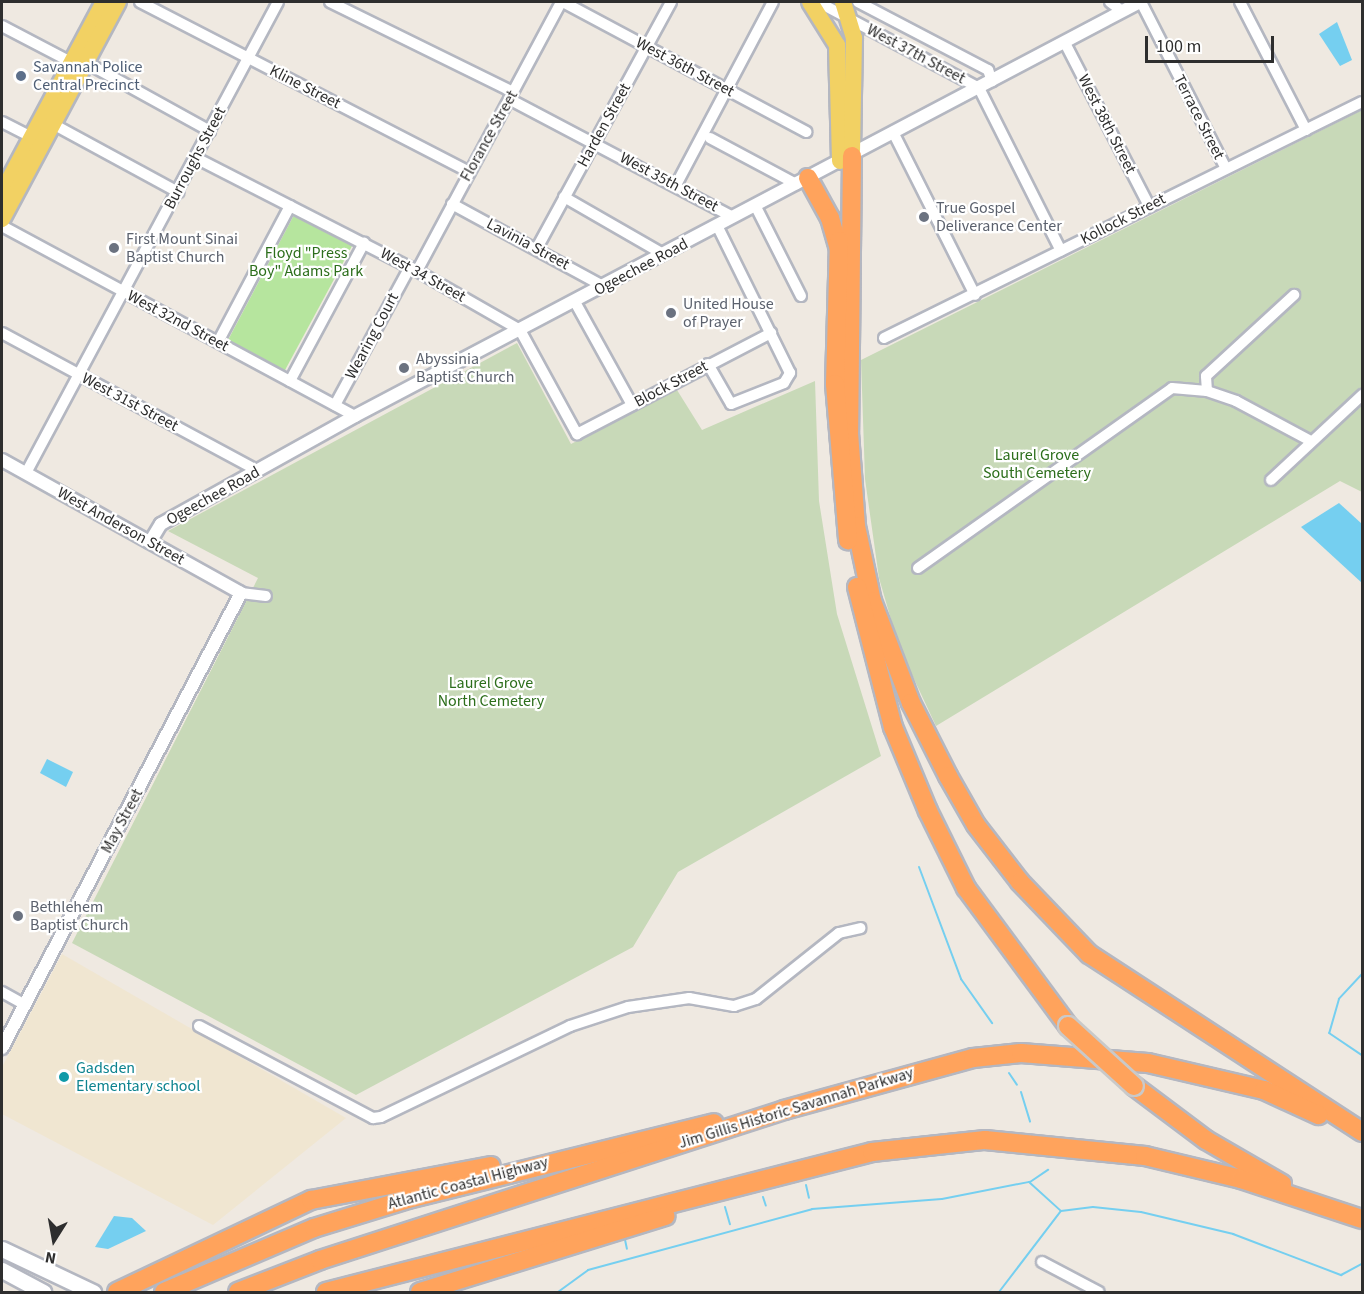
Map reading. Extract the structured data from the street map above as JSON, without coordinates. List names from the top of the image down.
{
  "streets": {
    "highway": ["Jim Gillis Historic Savannah Parkway", "Atlantic Coastal Highway"],
    "street": [
      "West 37th Street",
      "West 36th Street",
      "Kline Street",
      "Terrace Street",
      "West 38th Street",
      "Harden Street",
      "Florance Street",
      "Burroughs Street",
      "West 35th Street",
      "Kollock Street",
      "Lavinia Street",
      "Ogeechee Road",
      "West 34 Street",
      "West 32nd Street",
      "Wearing Court",
      "Block Street",
      "West 31st Street",
      "West Anderson Street",
      "May Street"
    ]
  },
  "crossings": [
    ["West 37th Street", "Kollock Street"],
    ["West 37th Street", "Ogeechee Road"],
    ["West 36th Street", "Harden Street"],
    ["West 36th Street", "Florance Street"],
    ["Kline Street", "Florance Street"],
    ["Kline Street", "Burroughs Street"],
    ["Terrace Street", "Kollock Street"],
    ["Terrace Street", "Ogeechee Road"],
    ["West 38th Street", "Kollock Street"],
    ["West 38th Street", "Ogeechee Road"],
    ["Harden Street", "West 35th Street"],
    ["Harden Street", "Lavinia Street"],
    ["Florance Street", "West 35th Street"],
    ["Florance Street", "Lavinia Street"],
    ["Florance Street", "West 34 Street"],
    ["Florance Street", "Wearing Court"],
    ["Burroughs Street", "West 34 Street"],
    ["Burroughs Street", "West 32nd Street"],
    ["Burroughs Street", "West 31st Street"],
    ["Burroughs Street", "West Anderson Street"],
    ["West 35th Street", "Ogeechee Road"],
    ["West 35th Street", "Block Street"],
    ["Lavinia Street", "Ogeechee Road"],
    ["Ogeechee Road", "West 34 Street"],
    ["Ogeechee Road", "West 32nd Street"],
    ["Ogeechee Road", "Block Street"],
    ["Ogeechee Road", "West 31st Street"],
    ["Ogeechee Road", "West Anderson Street"],
    ["West 34 Street", "Wearing Court"],
    ["West 34 Street", "Block Street"],
    ["West 32nd Street", "Wearing Court"],
    ["West Anderson Street", "May Street"],
    ["Jim Gillis Historic Savannah Parkway", "Atlantic Coastal Highway"]
  ],
  "parks": ["Floyd \"Press Boy\" Adams Park", "Laurel Grove South Cemetery", "Laurel Grove North Cemetery"],
  "places": [
    "Savannah Police Central Precinct",
    "True Gospel Deliverance Center",
    "First Mount Sinai Baptist Church",
    "United House of Prayer",
    "Abyssinia Baptist Church",
    "Bethlehem Baptist Church",
    "Gadsden Elementary school"
  ],
  "scale_bar": "100 m",
  "north": "bottom"
}
